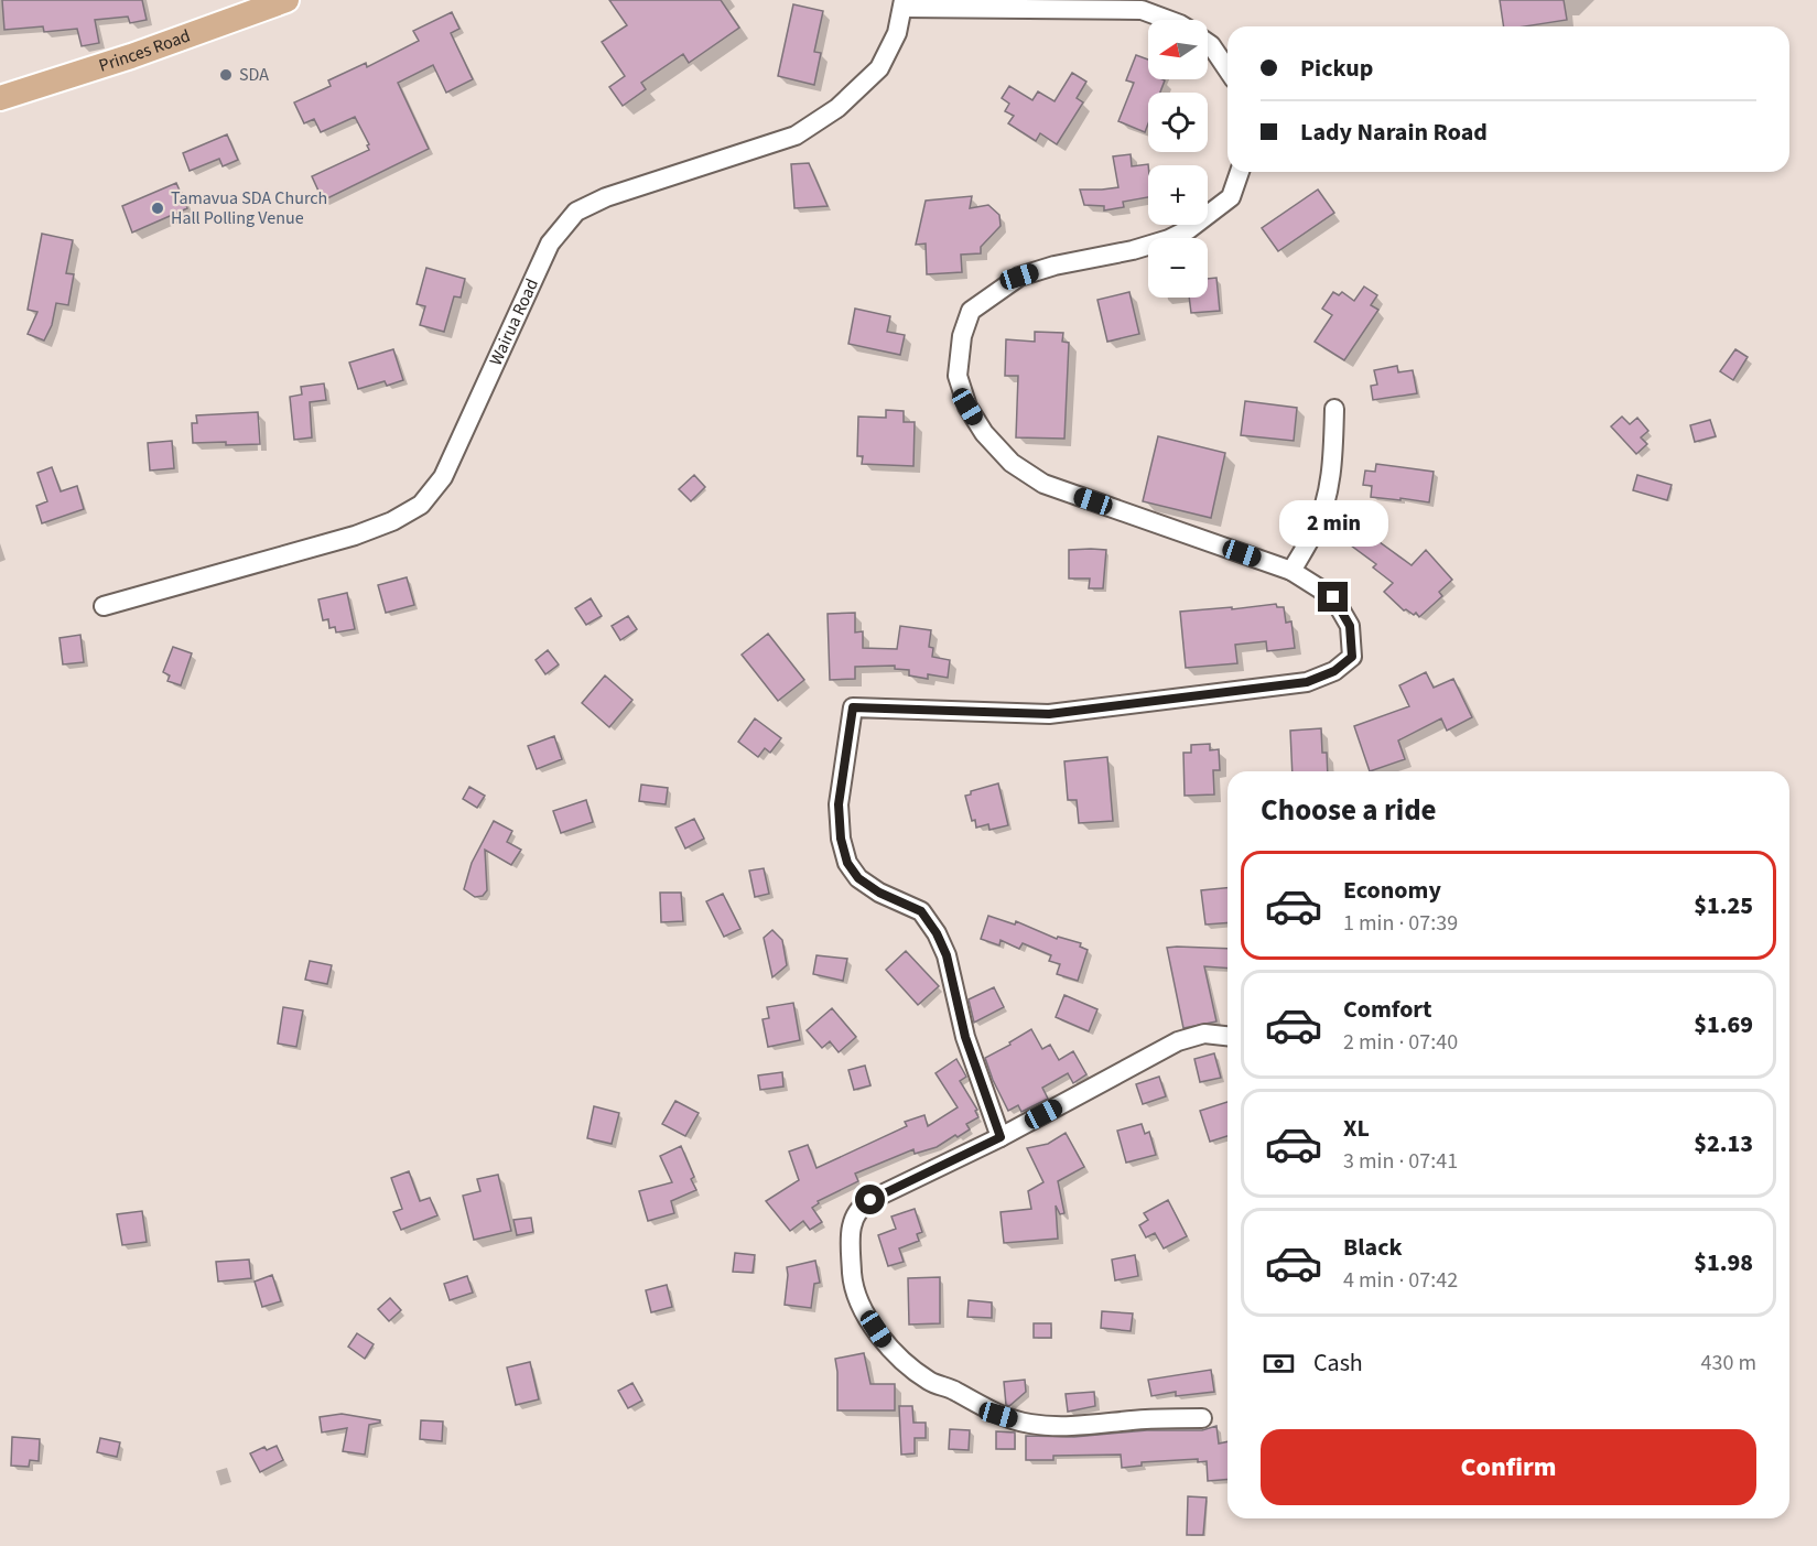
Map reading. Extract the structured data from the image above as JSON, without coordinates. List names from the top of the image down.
{
  "streets": {
    "main road": ["Princes Road"],
    "street": ["Wairua Road"]
  },
  "places": ["SDA", "Tamavua SDA Church Hall Polling Venue"],
  "north": "left",
  "page": {
    "map_buttons": ["+", "−"],
    "banner": ["Pickup", "Lady Narain Road"],
    "bubble": "2 min",
    "heading": "Choose a ride",
    "list": [
      {
        "name": "Economy",
        "note": "1 min · 07:39",
        "value": "$1.25"
      },
      {
        "name": "Comfort",
        "note": "2 min · 07:40",
        "value": "$1.69"
      },
      {
        "name": "XL",
        "note": "3 min · 07:41",
        "value": "$2.13"
      },
      {
        "name": "Black",
        "note": "4 min · 07:42",
        "value": "$1.98"
      }
    ],
    "pay": ["Cash", "430 m"],
    "buttons": "Confirm"
  }
}
